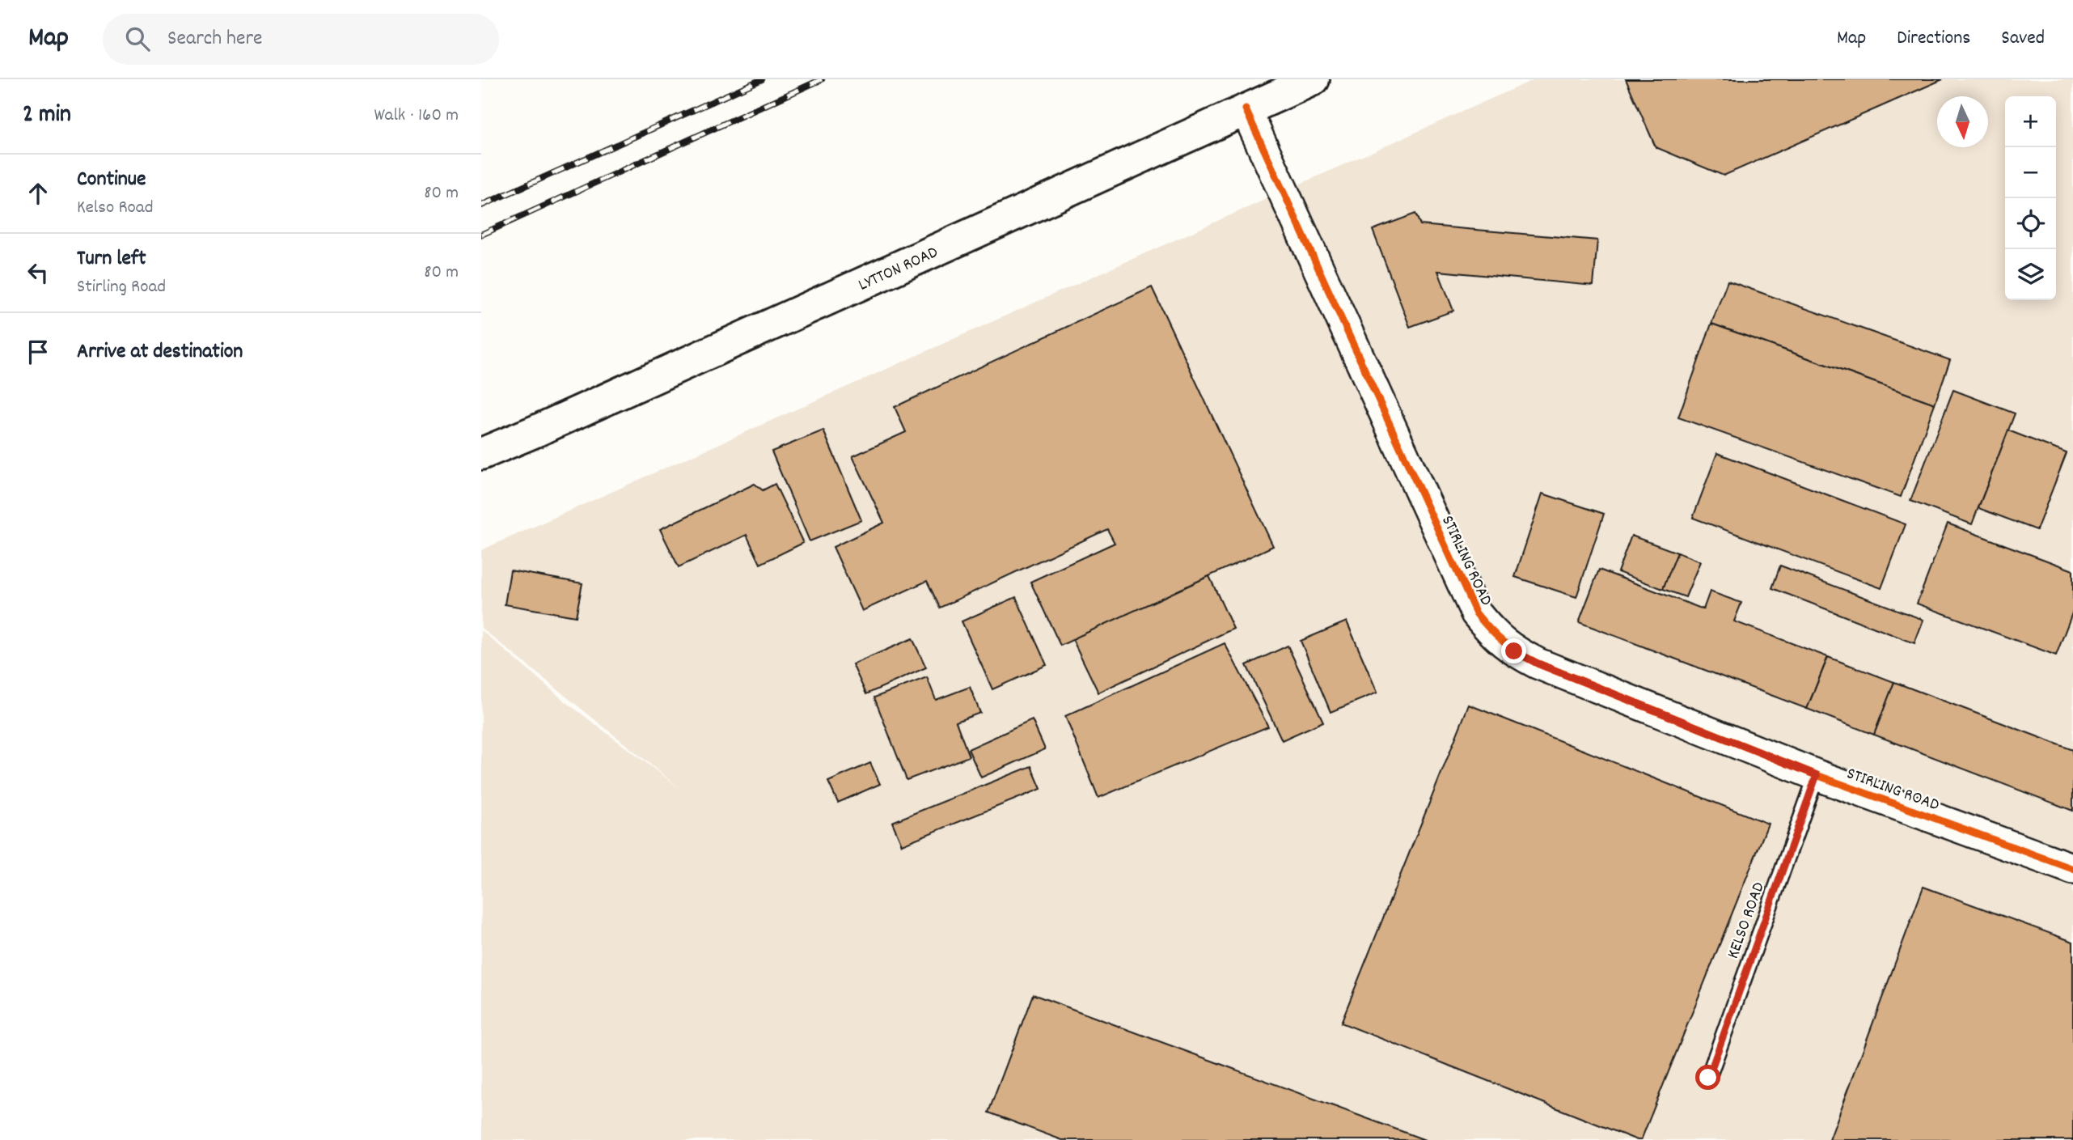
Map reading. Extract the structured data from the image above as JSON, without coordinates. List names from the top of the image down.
{
  "streets": {
    "main road": ["LYTTON ROAD"],
    "street": ["STIRLING ROAD"],
    "lane": ["KELSO ROAD"]
  },
  "crossings": [
    ["LYTTON ROAD", "STIRLING ROAD"],
    ["STIRLING ROAD", "KELSO ROAD"]
  ],
  "north": "bottom",
  "page": {
    "header": "Map",
    "search": "Search here",
    "nav": ["Map", "Directions", "Saved"],
    "heading": ["2 min", "Walk · 160 m"],
    "map_buttons": ["+", "−"],
    "list": [
      ["Continue", "Kelso Road", "80 m"],
      ["Turn left", "Stirling Road", "80 m"],
      "Arrive at destination"
    ]
  }
}
